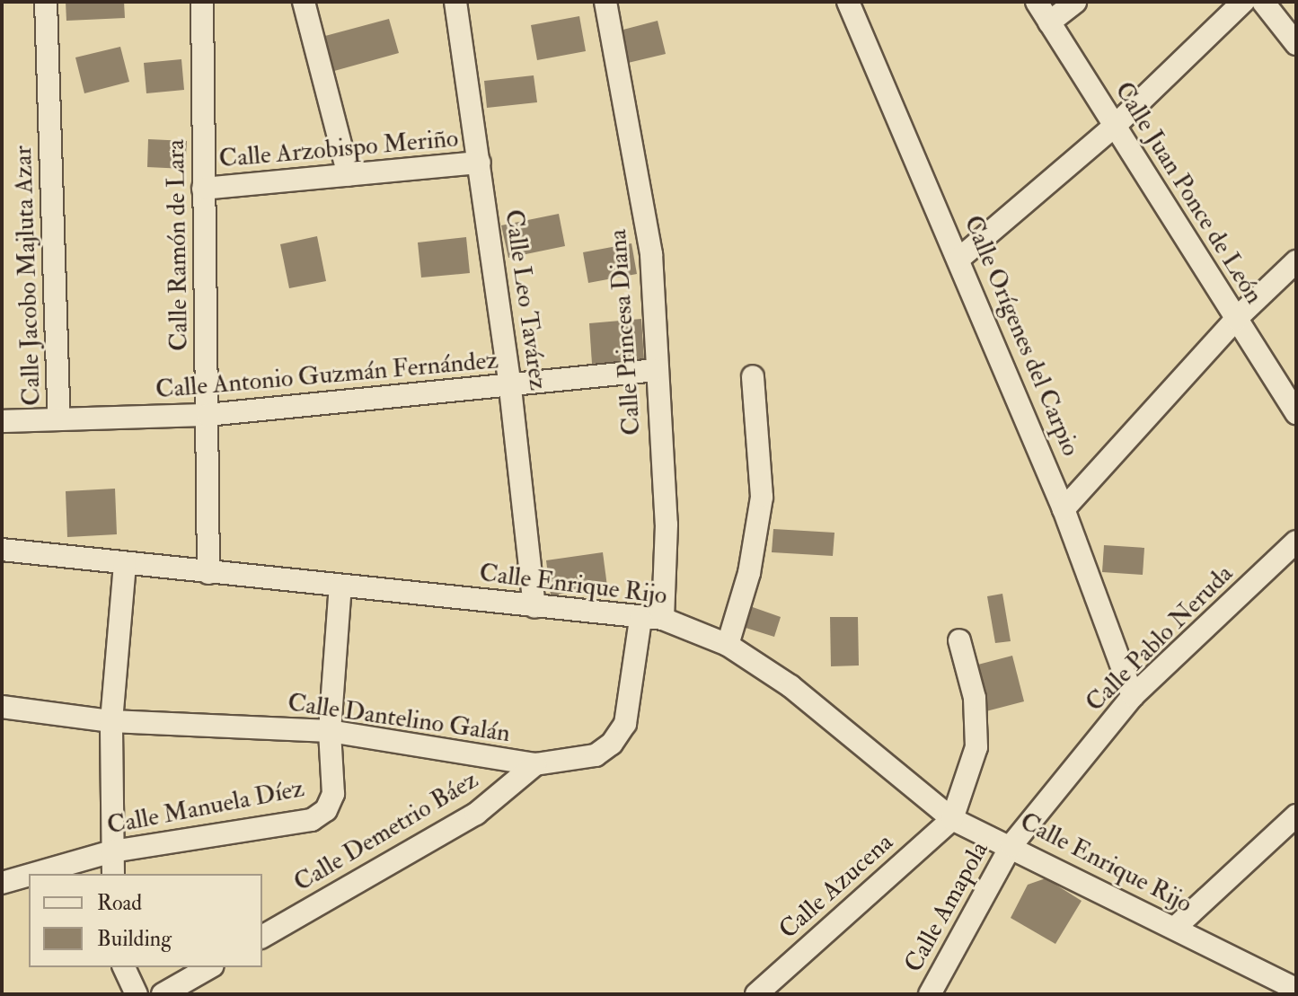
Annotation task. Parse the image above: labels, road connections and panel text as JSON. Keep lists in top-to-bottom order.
{
  "streets": {
    "street": [
      "Calle Arzobispo Meriño",
      "Calle Juan Ponce de León",
      "Calle Ramón de Lara",
      "Calle Jacobo Majluta Azar",
      "Calle Leo Tavárez",
      "Calle Princesa Diana",
      "Calle Orígenes del Carpio",
      "Calle Antonio Guzmán Fernández",
      "Calle Enrique Rijo",
      "Calle Pablo Neruda",
      "Calle Dantelino Galán",
      "Calle Manuela Díez",
      "Calle Demetrio Báez",
      "Calle Azucena",
      "Calle Amapola"
    ]
  },
  "crossings": [
    ["Calle Arzobispo Meriño", "Calle Ramón de Lara"],
    ["Calle Arzobispo Meriño", "Calle Leo Tavárez"],
    ["Calle Ramón de Lara", "Calle Antonio Guzmán Fernández"],
    ["Calle Ramón de Lara", "Calle Enrique Rijo"],
    ["Calle Jacobo Majluta Azar", "Calle Antonio Guzmán Fernández"],
    ["Calle Leo Tavárez", "Calle Antonio Guzmán Fernández"],
    ["Calle Leo Tavárez", "Calle Enrique Rijo"],
    ["Calle Princesa Diana", "Calle Antonio Guzmán Fernández"],
    ["Calle Princesa Diana", "Calle Enrique Rijo"],
    ["Calle Orígenes del Carpio", "Calle Pablo Neruda"],
    ["Calle Enrique Rijo", "Calle Pablo Neruda"],
    ["Calle Enrique Rijo", "Calle Dantelino Galán"],
    ["Calle Enrique Rijo", "Calle Manuela Díez"],
    ["Calle Enrique Rijo", "Calle Azucena"],
    ["Calle Enrique Rijo", "Calle Amapola"],
    ["Calle Pablo Neruda", "Calle Amapola"],
    ["Calle Dantelino Galán", "Calle Manuela Díez"],
    ["Calle Dantelino Galán", "Calle Demetrio Báez"]
  ],
  "legend": ["Road", "Building"]
}
